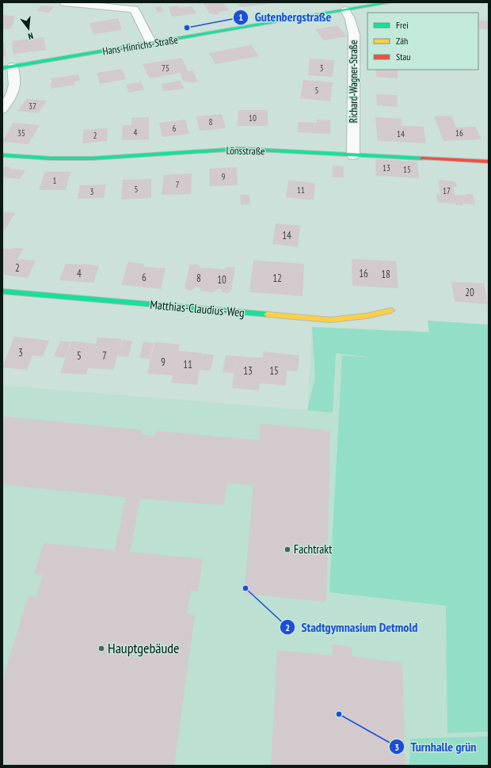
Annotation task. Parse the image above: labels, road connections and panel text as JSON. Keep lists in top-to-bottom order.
{
  "streets": {
    "street": [
      "Hans-Hinrichs-Straße",
      "Richard-Wagner-Straße",
      "Lönsstraße",
      "Matthias-Claudius-Weg"
    ]
  },
  "crossings": [
    ["Hans-Hinrichs-Straße", "Richard-Wagner-Straße"],
    ["Richard-Wagner-Straße", "Lönsstraße"]
  ],
  "places": [
    "Gutenbergstraße",
    "Fachtrakt",
    "Stadtgymnasium Detmold",
    "Hauptgebäude",
    "Turnhalle grün"
  ],
  "house_numbers": [
    "75",
    "3",
    "5",
    "37",
    "10",
    "8",
    "6",
    "4",
    "35",
    "16",
    "14",
    "2",
    "13",
    "15",
    "9",
    "1",
    "7",
    "5",
    "11",
    "17",
    "3",
    "14",
    "2",
    "4",
    "16",
    "18",
    "6",
    "8",
    "12",
    "10",
    "20",
    "3",
    "5",
    "7",
    "9",
    "11",
    "13",
    "15"
  ],
  "legend": ["Frei", "Zäh", "Stau"],
  "north": "bottom"
}
